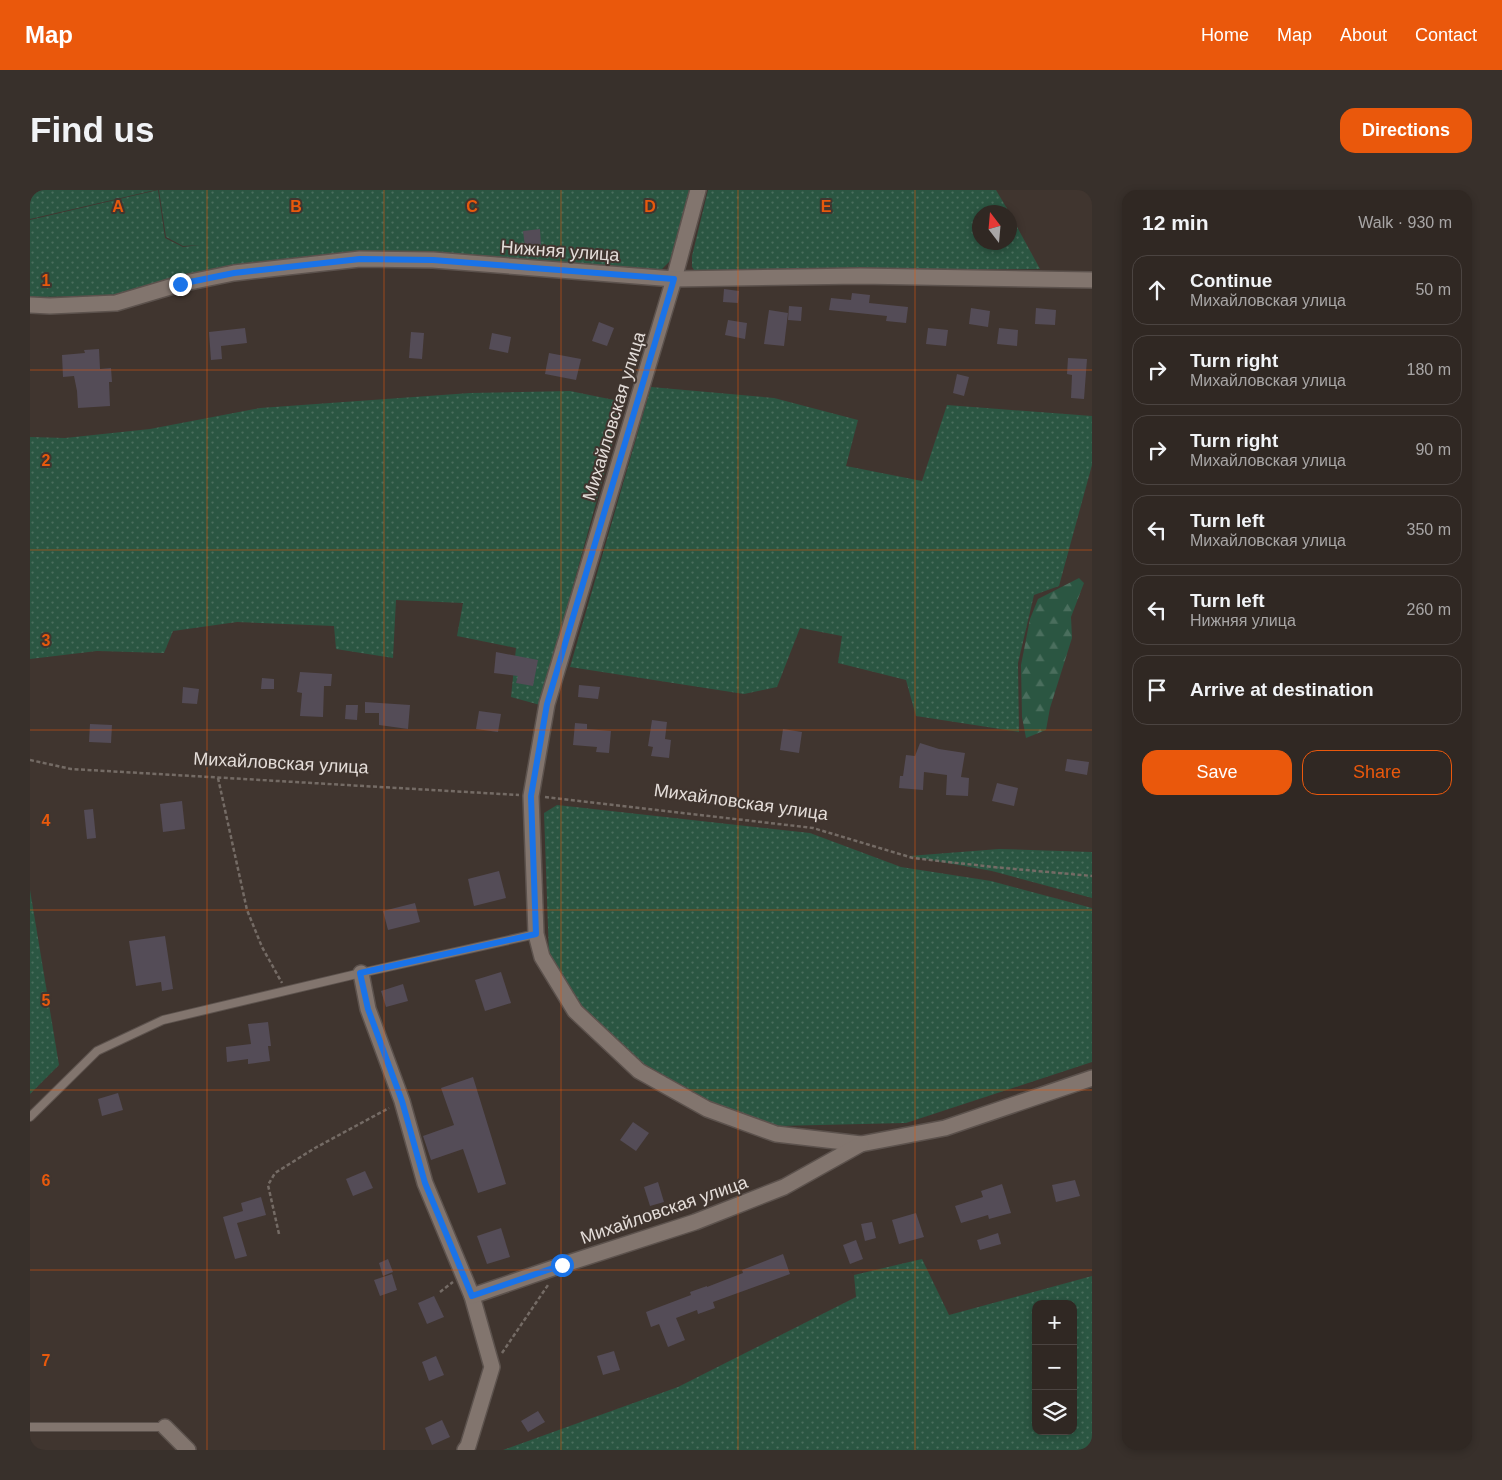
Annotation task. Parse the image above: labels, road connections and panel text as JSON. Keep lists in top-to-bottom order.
{
  "streets": {
    "street": ["Нижняя улица", "Михайловская улица"]
  },
  "crossings": [
    ["Нижняя улица", "Михайловская улица"]
  ],
  "north": "top",
  "page": {
    "header": "Map",
    "nav": [
      "Home",
      "Map",
      "About",
      "Contact"
    ],
    "buttons": [
      "Directions",
      ["Save", "Share"]
    ],
    "title": "Find us",
    "heading": ["12 min", "Walk · 930 m"],
    "list": [
      ["Continue", "Михайловская улица", "50 m"],
      ["Turn right", "Михайловская улица", "180 m"],
      ["Turn right", "Михайловская улица", "90 m"],
      ["Turn left", "Михайловская улица", "350 m"],
      ["Turn left", "Нижняя улица", "260 m"],
      "Arrive at destination"
    ],
    "map_buttons": ["+", "−"]
  },
  "grid": {
    "columns": [
      "A",
      "B",
      "C",
      "D",
      "E"
    ],
    "rows": [
      "1",
      "2",
      "3",
      "4",
      "5",
      "6",
      "7"
    ]
  }
}
